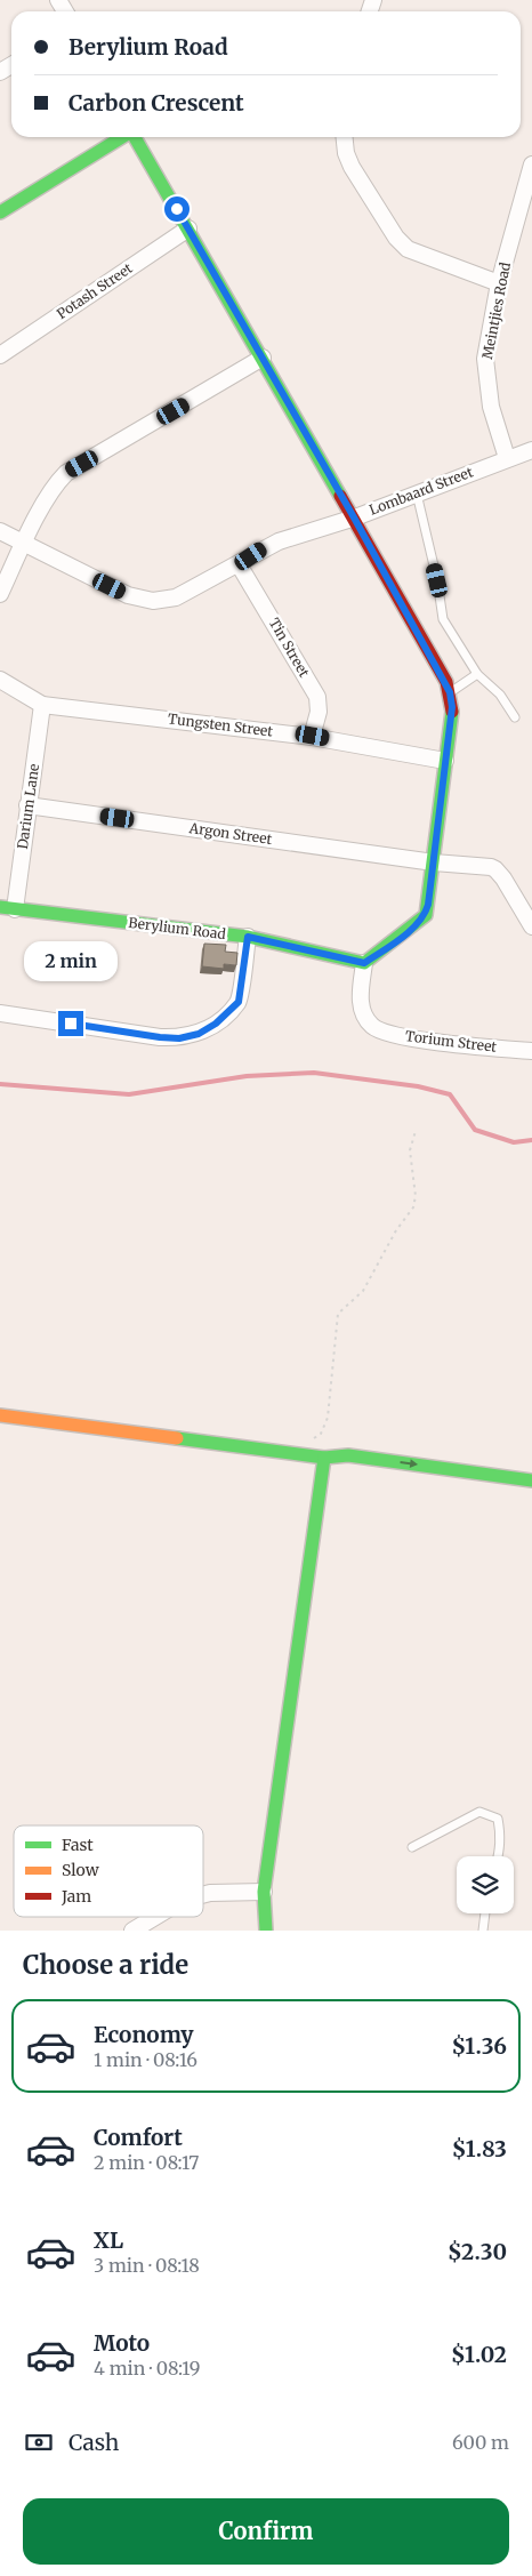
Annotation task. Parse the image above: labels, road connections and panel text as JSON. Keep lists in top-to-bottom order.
{
  "streets": {
    "street": [
      "Potash Street",
      "Meintjies Road",
      "Lombaard Street",
      "Tin Street",
      "Tungsten Street",
      "Darium Lane",
      "Argon Street",
      "Berylium Road",
      "Torium Street"
    ]
  },
  "crossings": [
    ["Meintjies Road", "Lombaard Street"],
    ["Lombaard Street", "Tin Street"],
    ["Tin Street", "Tungsten Street"],
    ["Tungsten Street", "Darium Lane"],
    ["Darium Lane", "Argon Street"],
    ["Darium Lane", "Berylium Road"],
    ["Berylium Road", "Torium Street"]
  ],
  "legend": ["Fast", "Slow", "Jam"],
  "page": {
    "banner": ["Berylium Road", "Carbon Crescent"],
    "bubble": "2 min",
    "heading": "Choose a ride",
    "list": [
      {
        "name": "Economy",
        "note": "1 min · 08:16",
        "value": "$1.36"
      },
      {
        "name": "Comfort",
        "note": "2 min · 08:17",
        "value": "$1.83"
      },
      {
        "name": "XL",
        "note": "3 min · 08:18",
        "value": "$2.30"
      },
      {
        "name": "Moto",
        "note": "4 min · 08:19",
        "value": "$1.02"
      }
    ],
    "pay": ["Cash", "600 m"],
    "buttons": "Confirm"
  }
}
